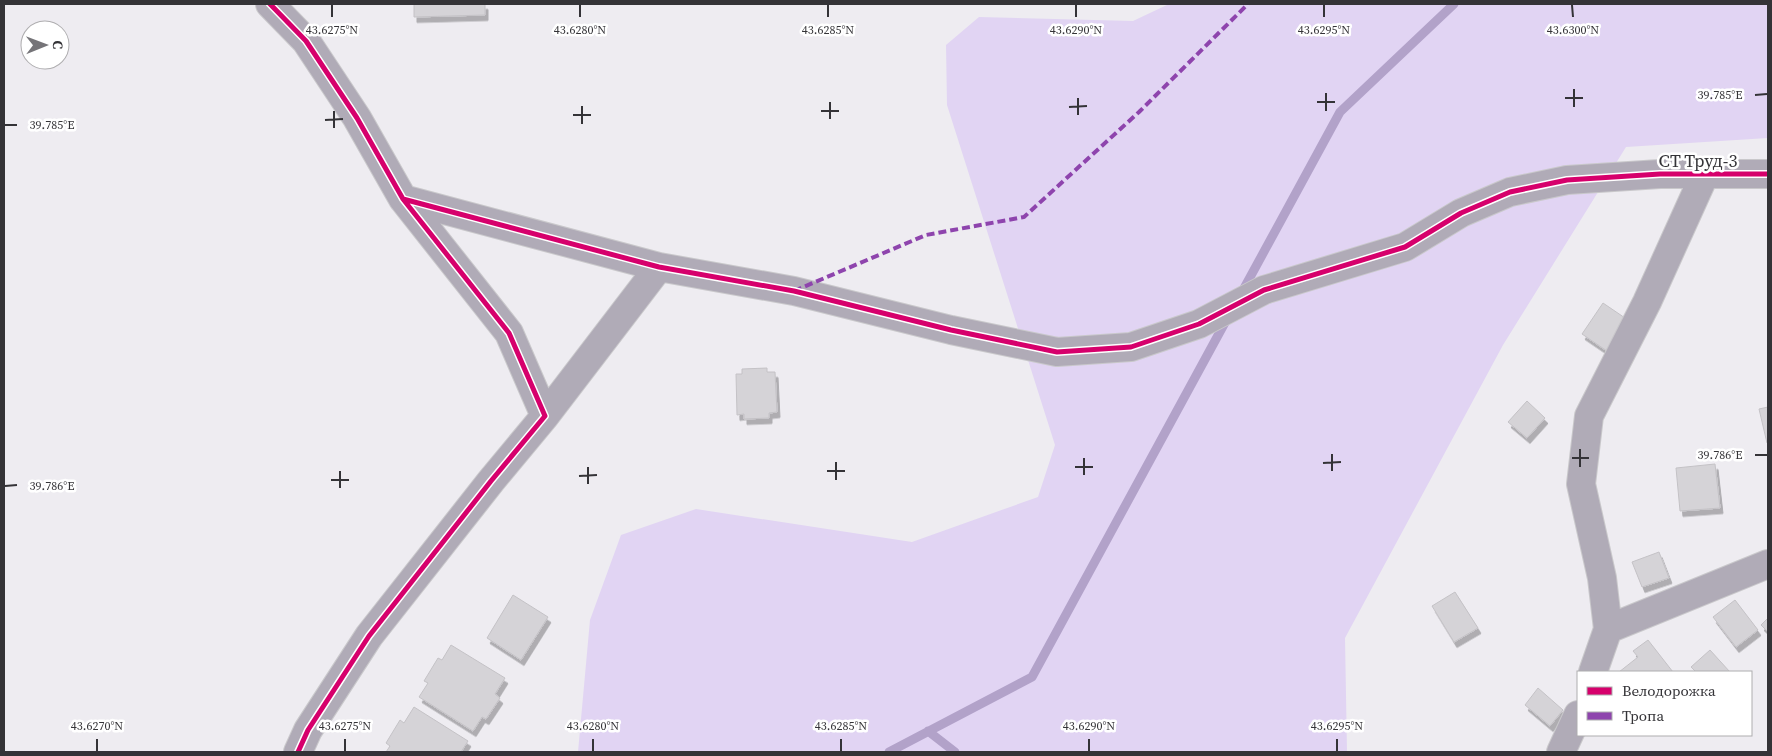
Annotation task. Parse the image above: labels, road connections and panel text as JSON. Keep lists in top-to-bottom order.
{
  "streets": {
    "street": ["СТ Труд-3"]
  },
  "legend": ["Велодорожка", "Тропа"],
  "north": "right",
  "coordinates": [
    "43.6275°N",
    "43.6280°N",
    "43.6285°N",
    "43.6290°N",
    "43.6295°N",
    "43.6300°N",
    "39.785°E",
    "39.786°E",
    "43.6270°N"
  ]
}
